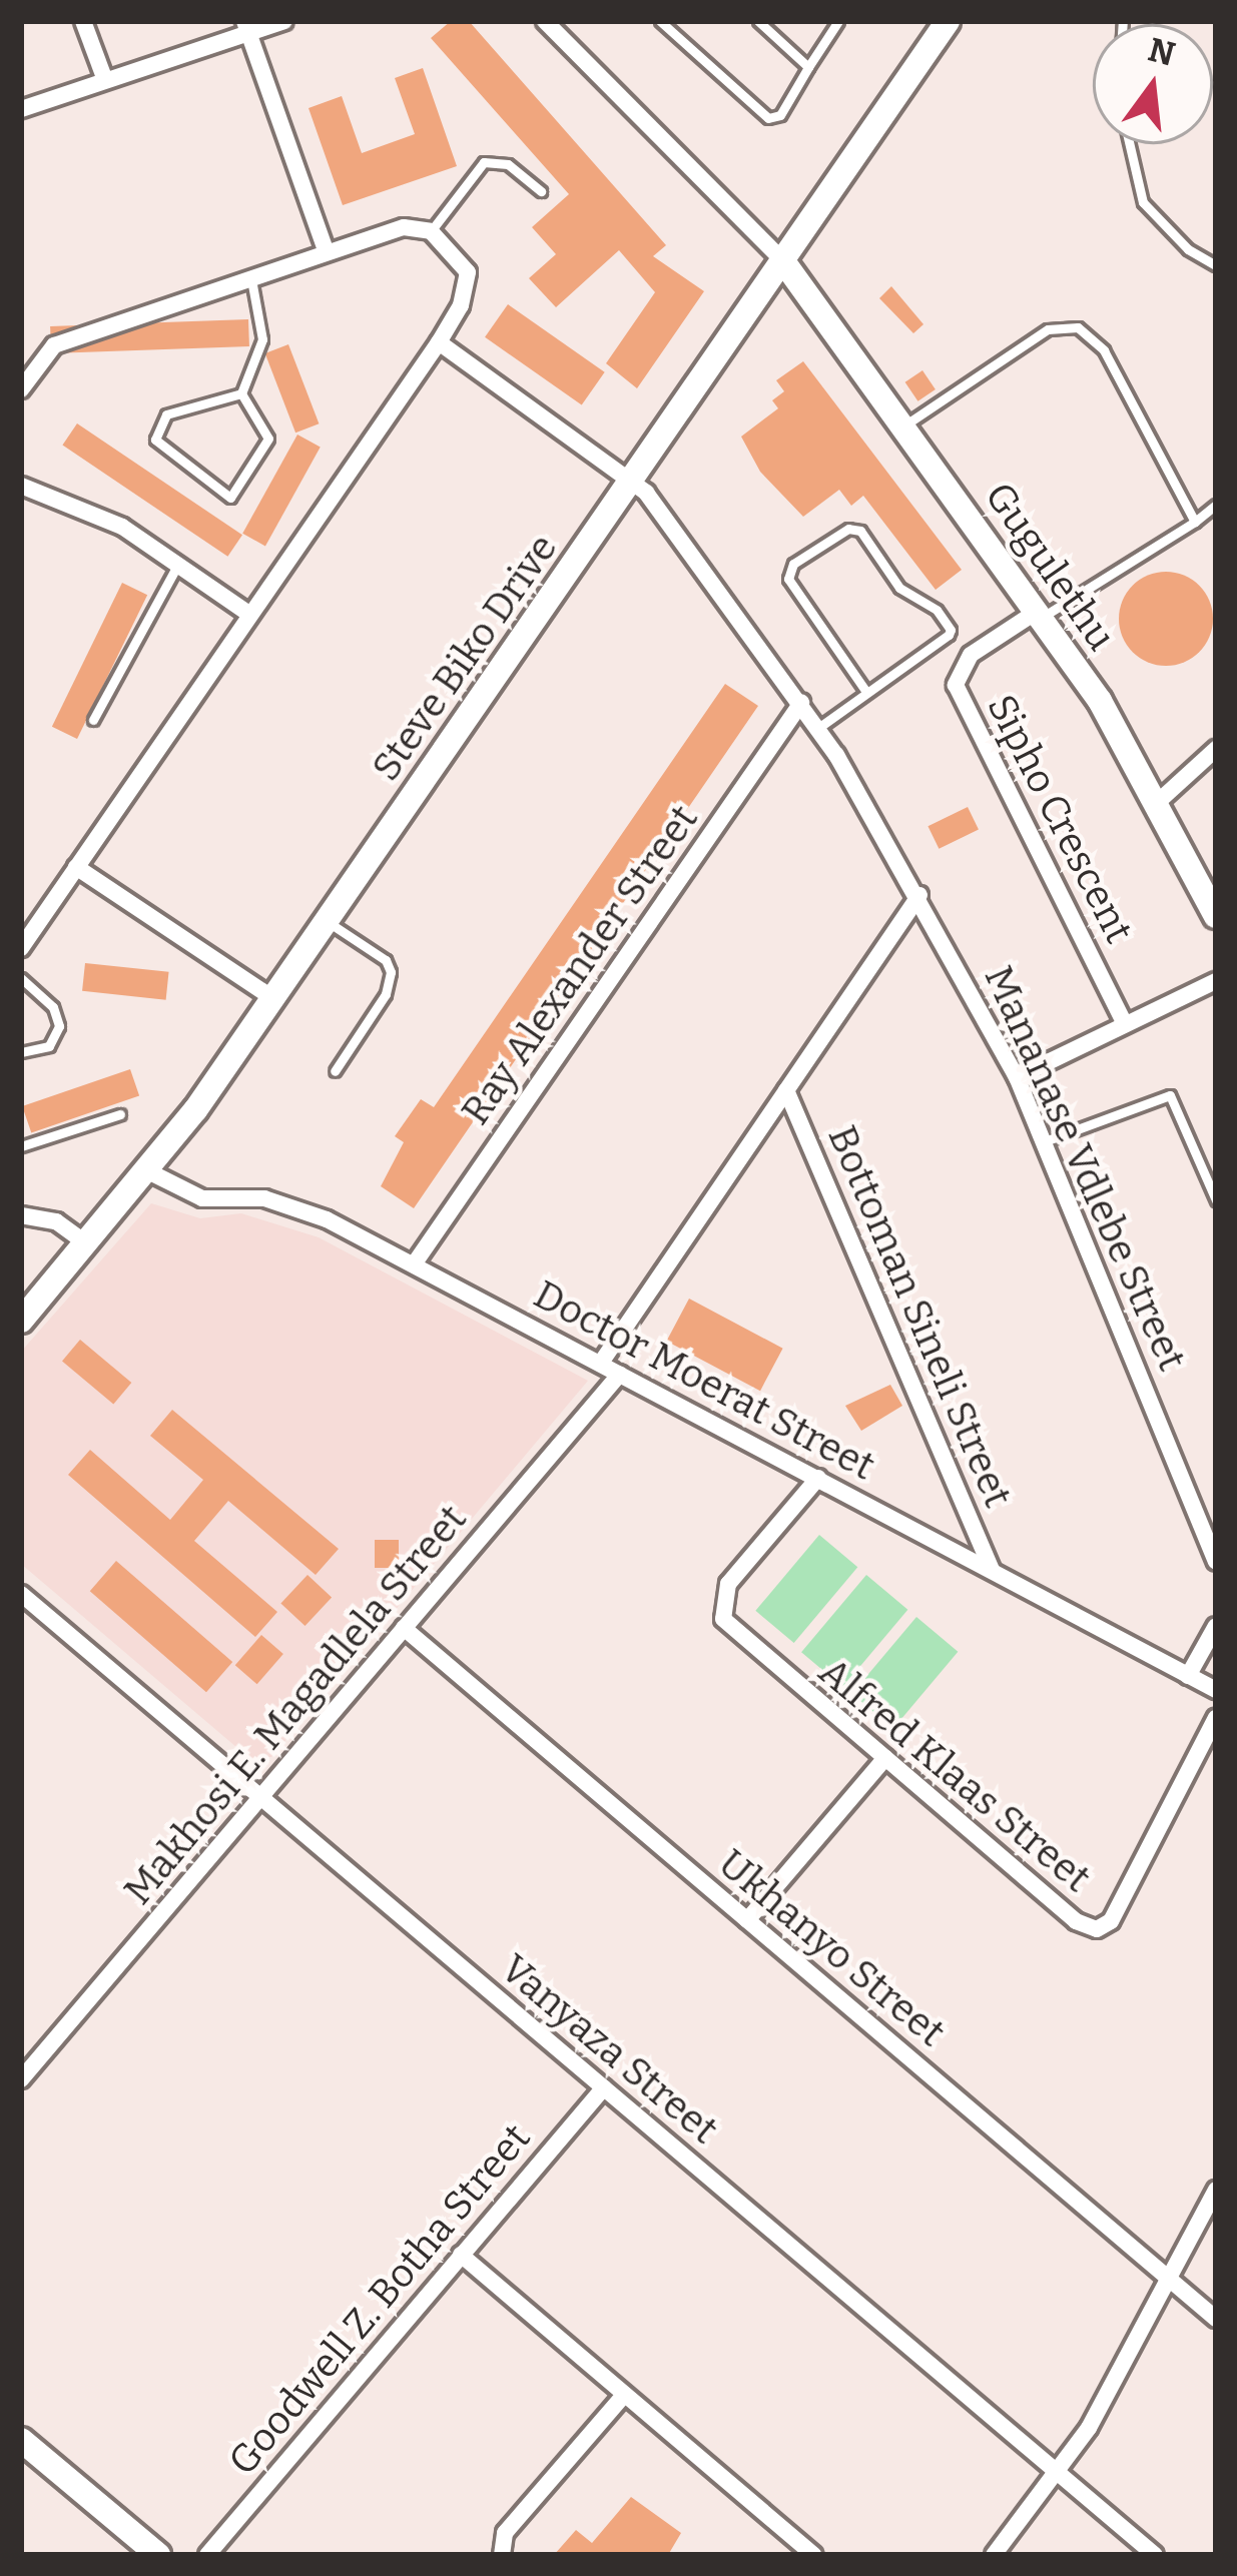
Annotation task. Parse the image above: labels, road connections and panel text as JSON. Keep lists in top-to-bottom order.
{
  "streets": {
    "main road": ["Gugulethu", "Steve Biko Drive"],
    "street": [
      "Sipho Crescent",
      "Ray Alexander Street",
      "Mananase Vdlebe Street",
      "Bottoman Sineli Street",
      "Doctor Moerat Street",
      "Makhosi E. Magadlela Street",
      "Alfred Klaas Street",
      "Ukhanyo Street",
      "Vanyaza Street",
      "Goodwell Z. Botha Street"
    ]
  },
  "crossings": [
    ["Gugulethu", "Steve Biko Drive"],
    ["Gugulethu", "Sipho Crescent"],
    ["Steve Biko Drive", "Mananase Vdlebe Street"],
    ["Steve Biko Drive", "Doctor Moerat Street"],
    ["Ray Alexander Street", "Mananase Vdlebe Street"],
    ["Ray Alexander Street", "Doctor Moerat Street"],
    ["Bottoman Sineli Street", "Doctor Moerat Street"],
    ["Doctor Moerat Street", "Makhosi E. Magadlela Street"],
    ["Doctor Moerat Street", "Alfred Klaas Street"],
    ["Makhosi E. Magadlela Street", "Ukhanyo Street"],
    ["Makhosi E. Magadlela Street", "Vanyaza Street"],
    ["Vanyaza Street", "Goodwell Z. Botha Street"]
  ],
  "north": "top"
}
